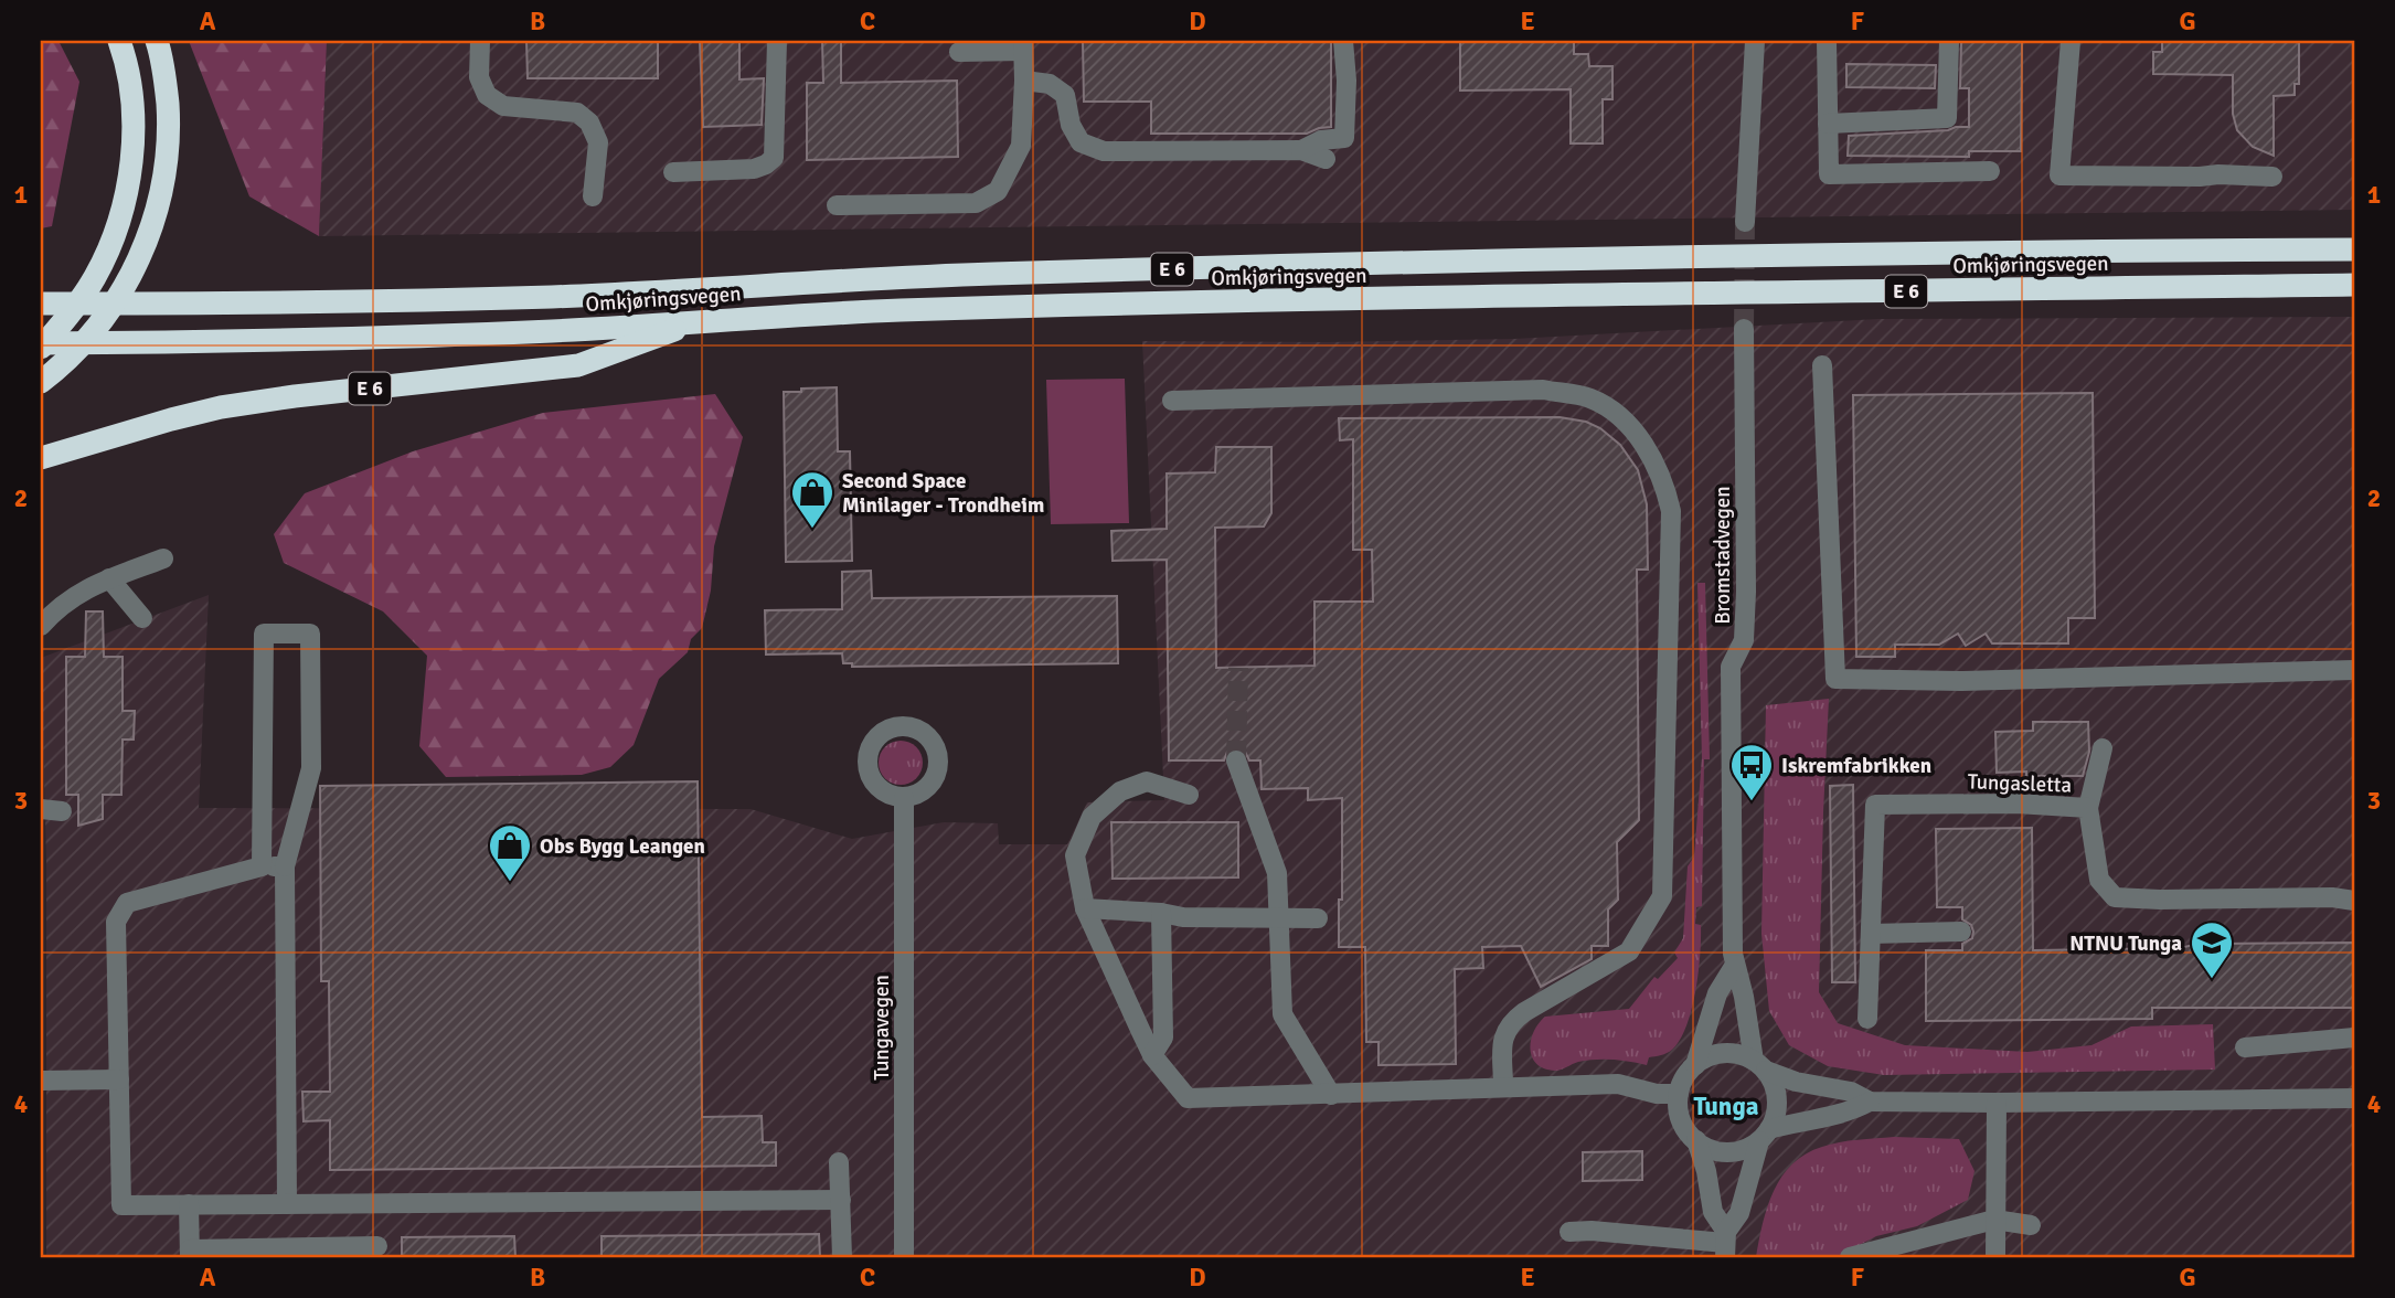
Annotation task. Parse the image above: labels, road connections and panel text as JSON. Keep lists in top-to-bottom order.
{
  "streets": {
    "highway": ["Omkjøringsvegen", "E 6"],
    "street": ["Bromstadvegen", "Tungasletta", "Tungavegen"]
  },
  "crossings": [
    ["Omkjøringsvegen", "E 6"]
  ],
  "districts": ["Tunga"],
  "places": {
    "shop": ["Second Space Minilager - Trondheim", "Obs Bygg Leangen"],
    "bus stop": ["Iskremfabrikken"],
    "school or university": ["NTNU Tunga"]
  },
  "grid": {
    "columns": [
      "A",
      "B",
      "C",
      "D",
      "E",
      "F",
      "G"
    ],
    "rows": [
      "1",
      "2",
      "3",
      "4"
    ]
  }
}
